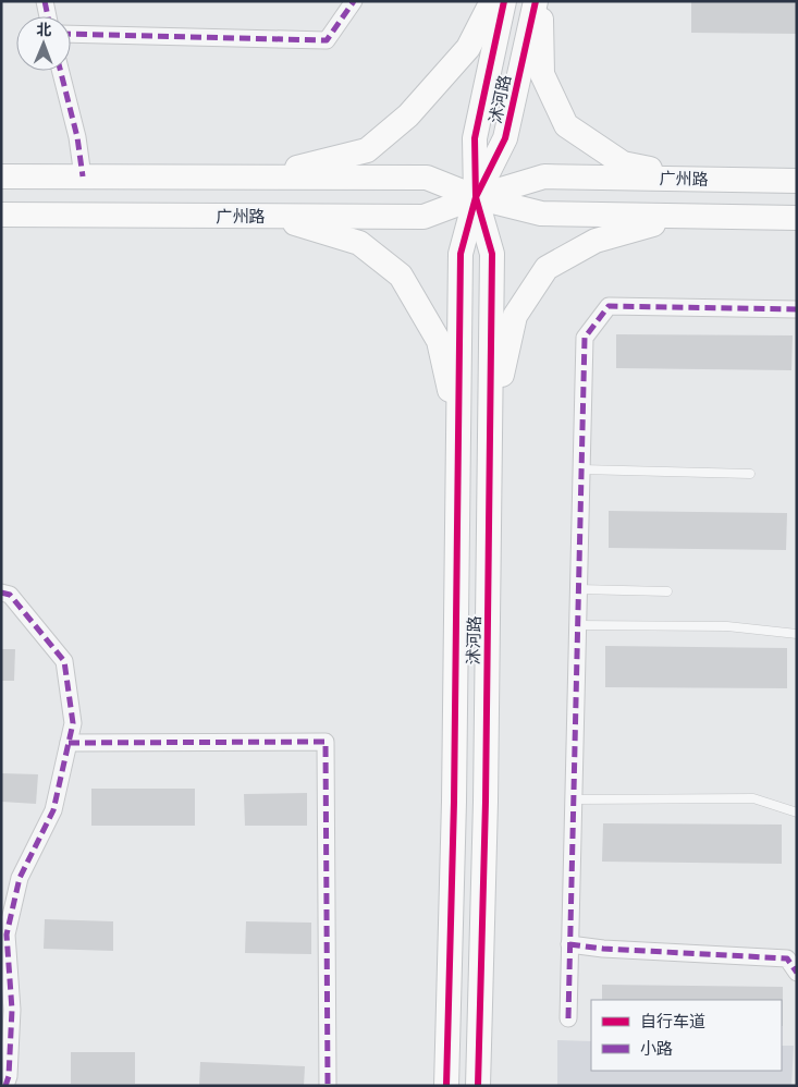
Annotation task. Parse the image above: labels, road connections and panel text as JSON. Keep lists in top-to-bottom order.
{
  "streets": {
    "main road": ["沭河路", "广州路"]
  },
  "crossings": [
    ["沭河路", "广州路"]
  ],
  "legend": ["自行车道", "小路"],
  "north": "top"
}
